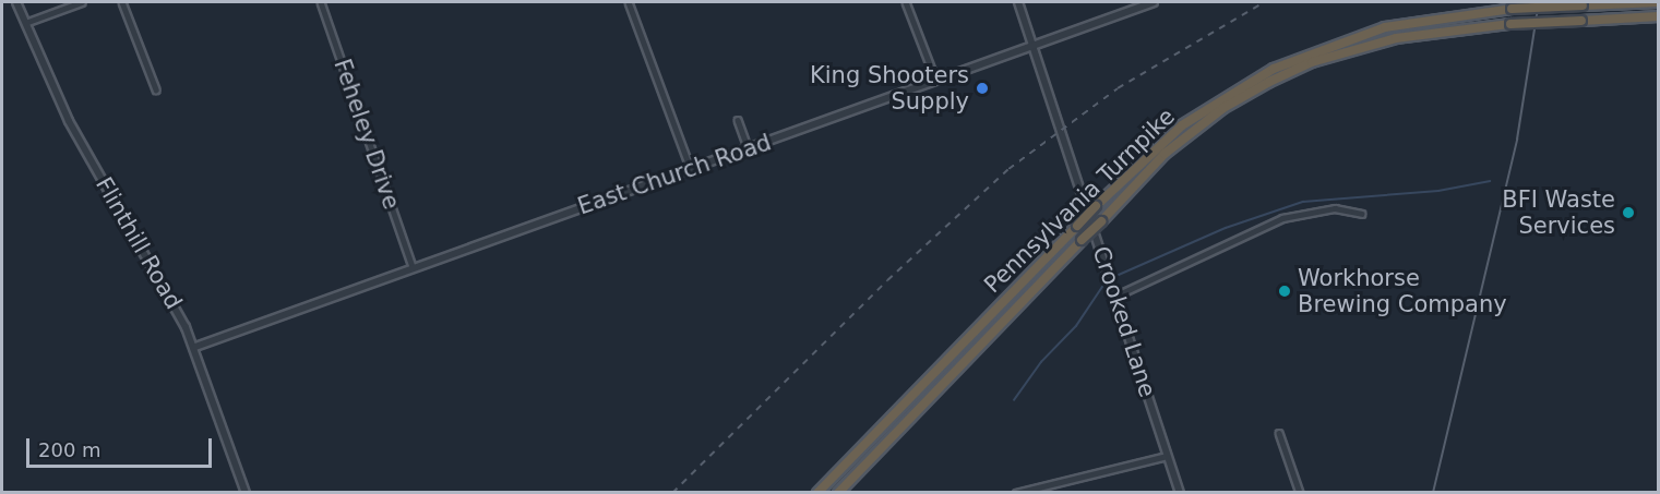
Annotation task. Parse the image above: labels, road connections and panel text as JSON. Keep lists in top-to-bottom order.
{
  "streets": {
    "highway": ["Pennsylvania Turnpike"],
    "street": [
      "Feheley Drive",
      "East Church Road",
      "Flinthill Road",
      "Crooked Lane"
    ]
  },
  "crossings": [
    ["Feheley Drive", "East Church Road"],
    ["East Church Road", "Flinthill Road"],
    ["East Church Road", "Crooked Lane"]
  ],
  "places": ["King Shooters Supply", "BFI Waste Services", "Workhorse Brewing Company"],
  "scale_bar": "200 m"
}
